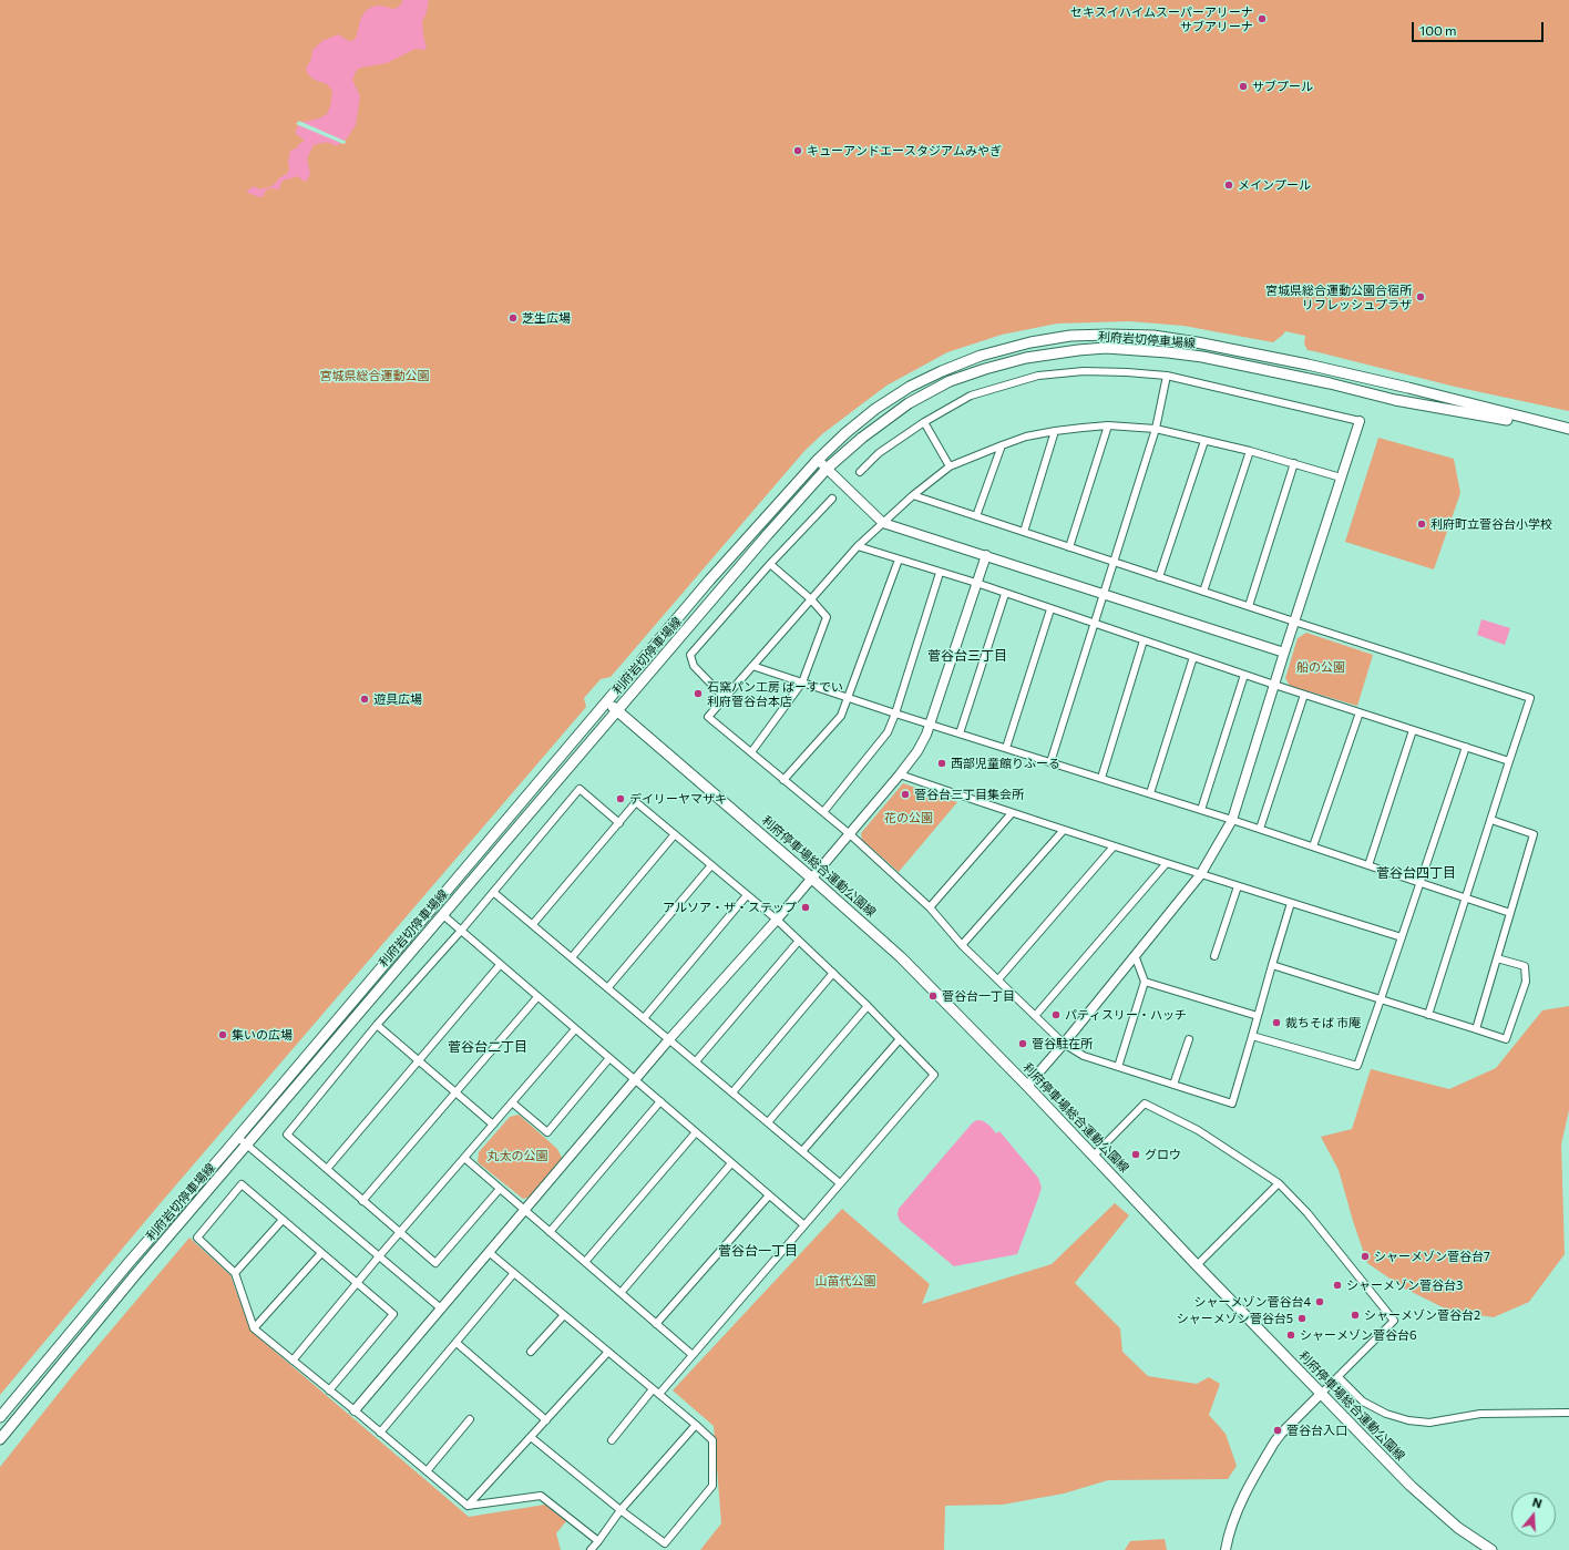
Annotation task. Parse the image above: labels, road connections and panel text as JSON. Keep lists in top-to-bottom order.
{
  "streets": {
    "main road": ["利府岩切停車場線", "利府停車場総合運動公園線"]
  },
  "crossings": [
    ["利府岩切停車場線", "利府停車場総合運動公園線"]
  ],
  "districts": [
    "菅谷台三丁目",
    "菅谷台四丁目",
    "菅谷台二丁目",
    "菅谷台一丁目"
  ],
  "parks": [
    "宮城県総合運動公園",
    "船の公園",
    "花の公園",
    "丸太の公園",
    "山苗代公園"
  ],
  "places": [
    "セキスイハイムスーパーアリーナ サブアリーナ",
    "サブプール",
    "キューアンドエースタジアムみやぎ",
    "メインプール",
    "宮城県総合運動公園合宿所 リフレッシュプラザ",
    "芝生広場",
    "利府町立菅谷台小学校",
    "石窯パン工房 ばーすでい 利府菅谷台本店",
    "遊具広場",
    "西部児童館りふーる",
    "菅谷台三丁目集会所",
    "デイリーヤマザキ",
    "アルソア・ザ・ステップ",
    "菅谷台一丁目",
    "パティスリー・ハッチ",
    "裁ちそば 市庵",
    "集いの広場",
    "菅谷駐在所",
    "グロウ",
    "シャーメゾン菅谷台7",
    "シャーメゾン菅谷台3",
    "シャーメゾン菅谷台4",
    "シャーメゾン菅谷台2",
    "シャーメゾン菅谷台5",
    "シャーメゾン菅谷台6",
    "菅谷台入口"
  ],
  "scale_bar": "100 m",
  "north": "top"
}
